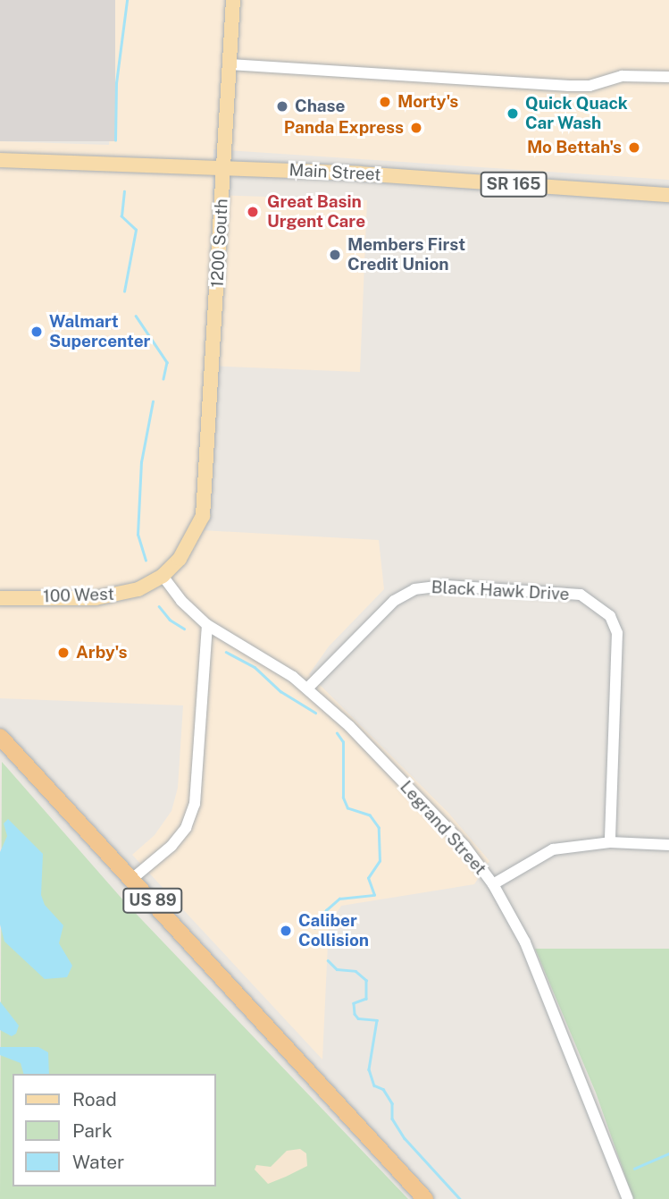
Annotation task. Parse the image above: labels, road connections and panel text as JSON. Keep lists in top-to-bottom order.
{
  "streets": {
    "highway": ["US 89"],
    "main road": [
      "Main Street",
      "SR 165",
      "1200 South",
      "100 West"
    ],
    "street": ["Black Hawk Drive", "Legrand Street"]
  },
  "crossings": [
    ["Main Street", "1200 South"],
    ["1200 South", "100 West"],
    ["Black Hawk Drive", "Legrand Street"],
    ["100 West", "Legrand Street"]
  ],
  "places": [
    "Morty's",
    "Chase",
    "Quick Quack Car Wash",
    "Panda Express",
    "Mo Bettah's",
    "Great Basin Urgent Care",
    "Members First Credit Union",
    "Walmart Supercenter",
    "Arby's",
    "Caliber Collision"
  ],
  "legend": ["Road", "Park", "Water"]
}
